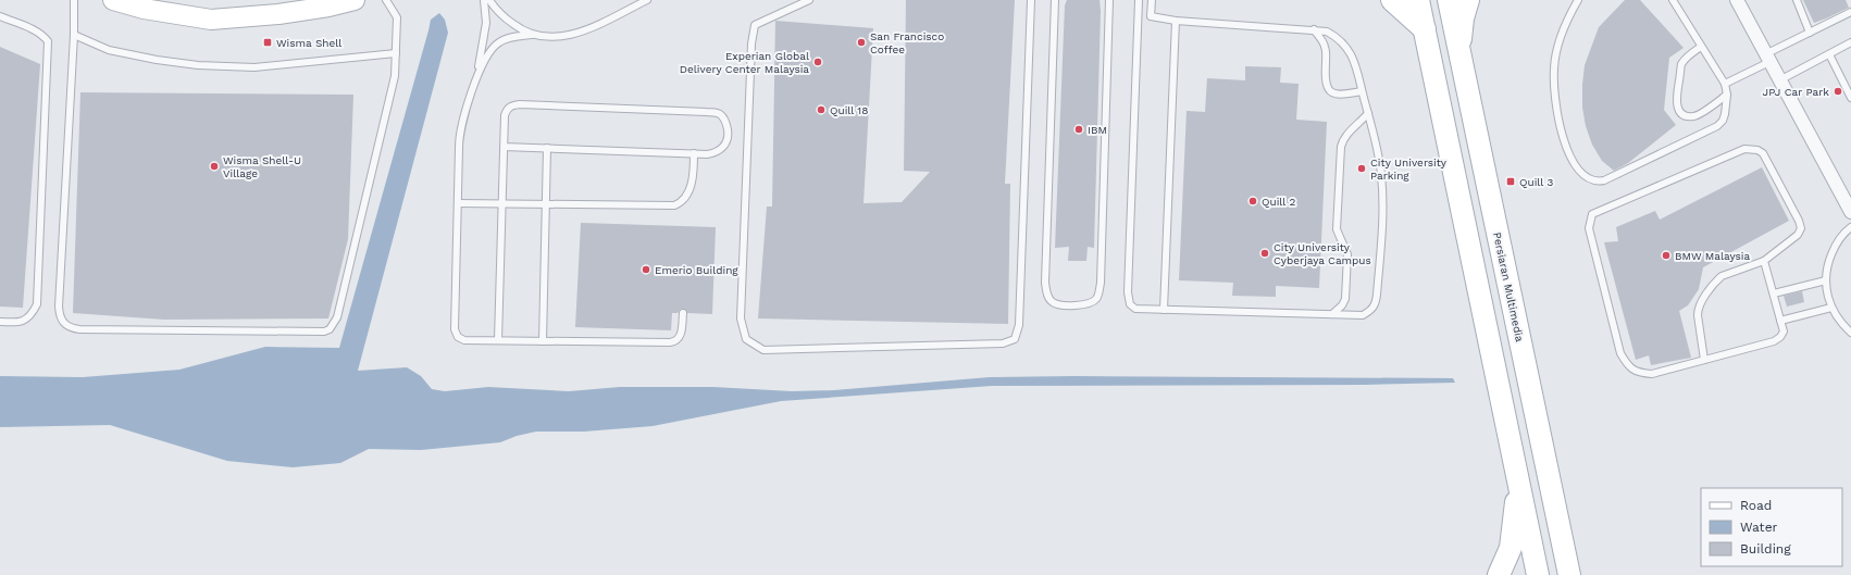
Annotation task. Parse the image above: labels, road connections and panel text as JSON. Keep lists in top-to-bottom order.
{
  "streets": {
    "main road": ["Persiaran Multimedia"]
  },
  "places": {
    "transit": ["Wisma Shell", "Quill 3"],
    "other": [
      "San Francisco Coffee",
      "Experian Global Delivery Center Malaysia",
      "JPJ Car Park",
      "Quill 18",
      "IBM",
      "Wisma Shell-U Village",
      "City University Parking",
      "Quill 2",
      "City University Cyberjaya Campus",
      "BMW Malaysia",
      "Emerio Building"
    ]
  },
  "legend": ["Road", "Water", "Building"]
}
